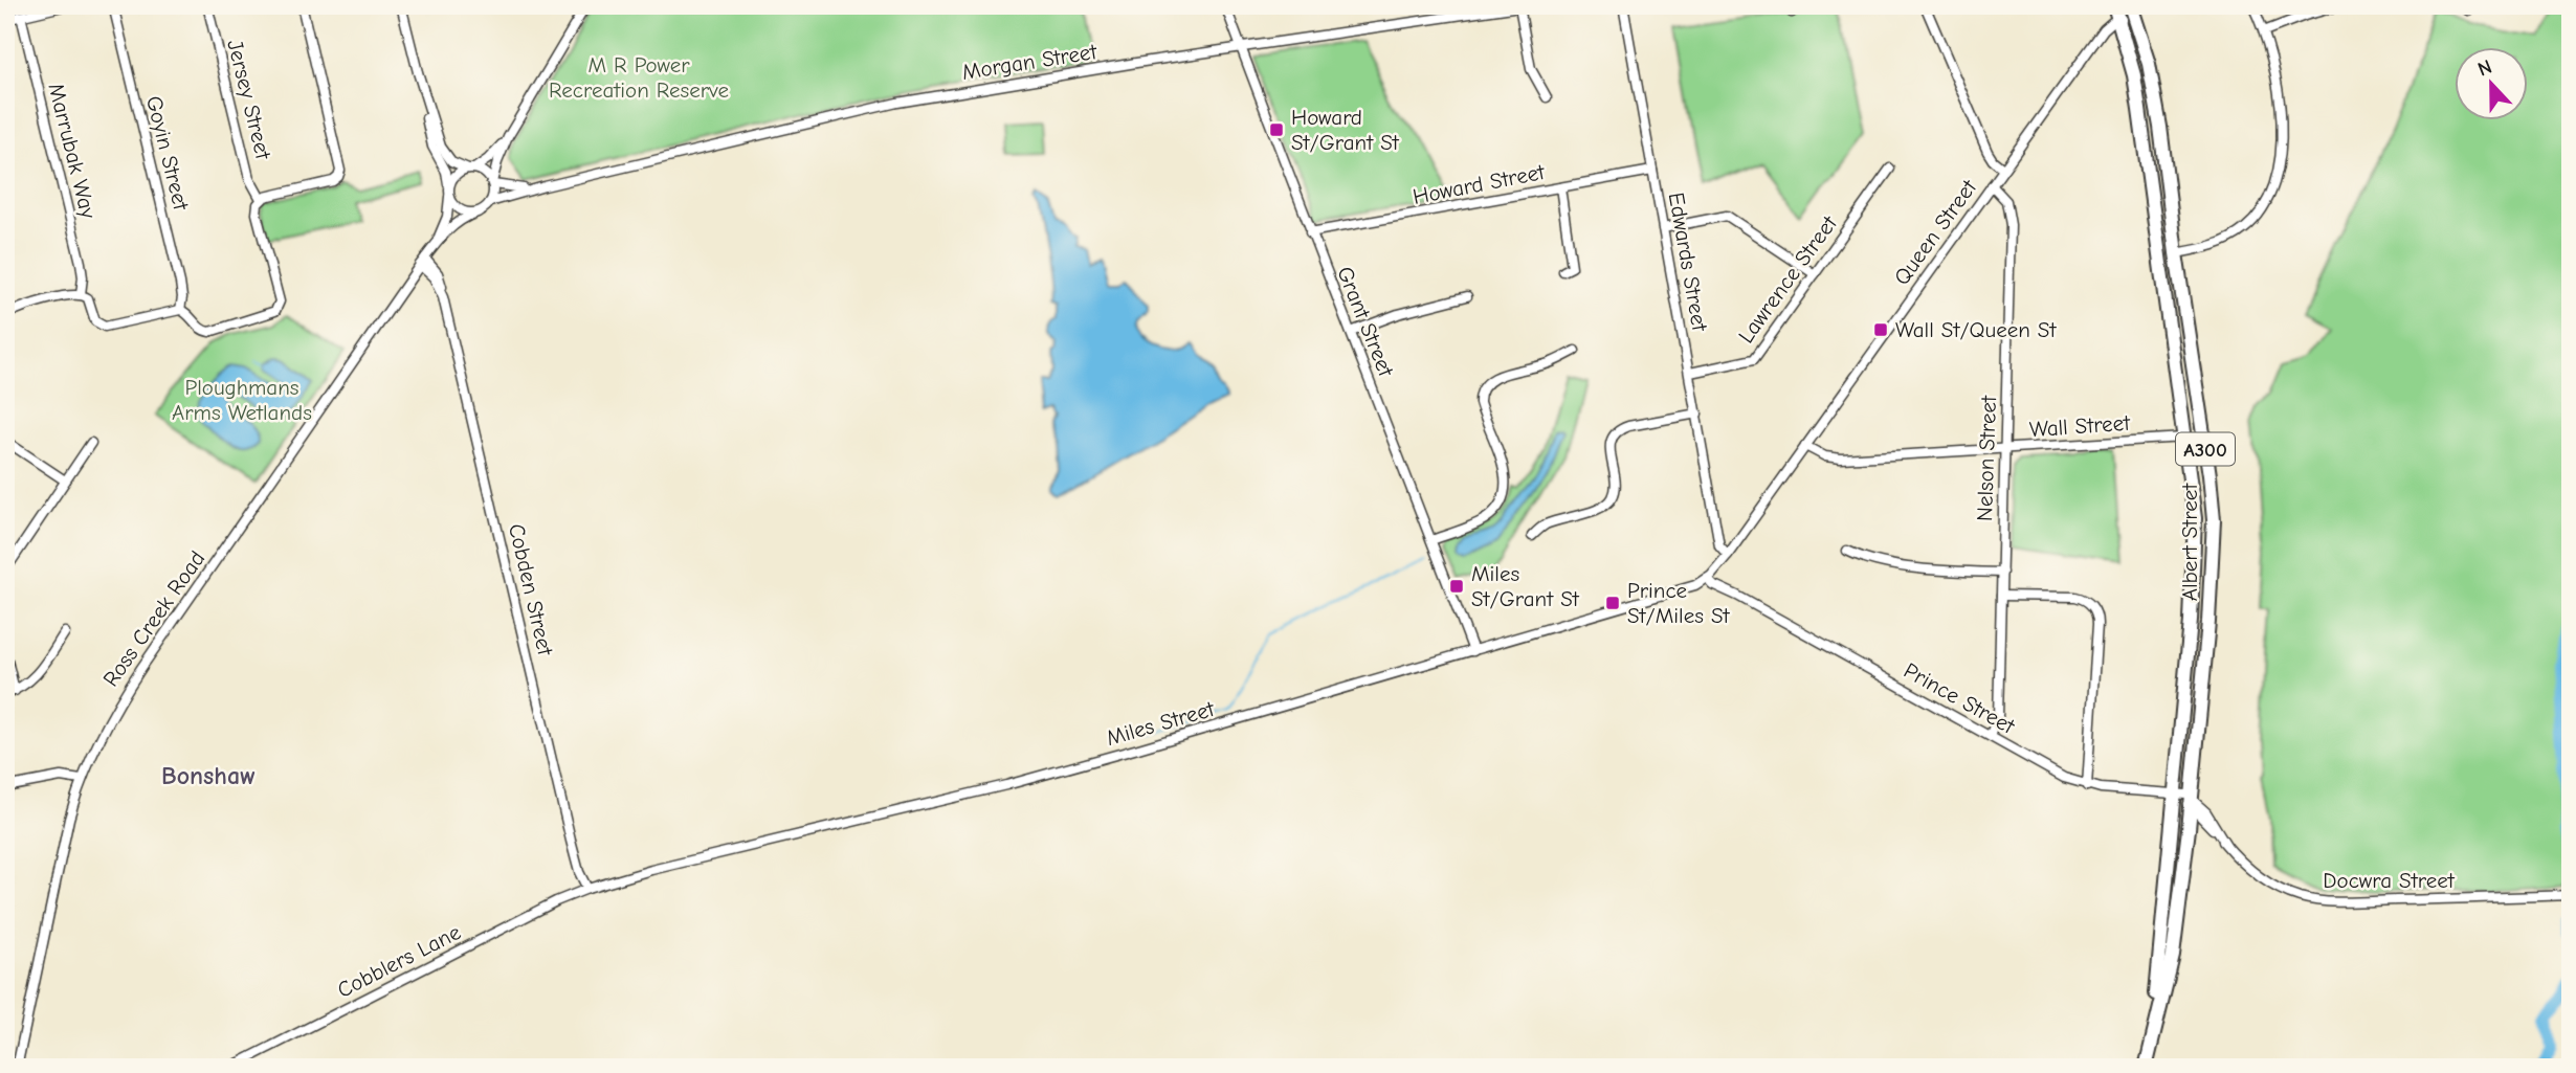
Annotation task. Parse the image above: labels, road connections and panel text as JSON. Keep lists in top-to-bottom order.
{
  "streets": {
    "highway": ["A300", "Albert Street"],
    "street": [
      "Morgan Street",
      "Jersey Street",
      "Marrubak Way",
      "Goyin Street",
      "Howard Street",
      "Queen Street",
      "Edwards Street",
      "Lawrence Street",
      "Grant Street",
      "Wall Street",
      "Nelson Street",
      "Cobden Street",
      "Ross Creek Road",
      "Prince Street",
      "Miles Street",
      "Docwra Street",
      "Cobblers Lane"
    ]
  },
  "crossings": [
    ["Morgan Street", "Grant Street"],
    ["Howard Street", "Edwards Street"],
    ["Howard Street", "Grant Street"],
    ["Queen Street", "Edwards Street"],
    ["Queen Street", "Wall Street"],
    ["Queen Street", "Nelson Street"],
    ["Queen Street", "Albert Street"],
    ["Queen Street", "Miles Street"],
    ["Edwards Street", "Lawrence Street"],
    ["Edwards Street", "Miles Street"],
    ["Grant Street", "Miles Street"],
    ["Wall Street", "Nelson Street"],
    ["Wall Street", "Albert Street"],
    ["Nelson Street", "Prince Street"],
    ["Albert Street", "Prince Street"],
    ["Albert Street", "Docwra Street"],
    ["Cobden Street", "Ross Creek Road"],
    ["Cobden Street", "Miles Street"],
    ["Cobden Street", "Cobblers Lane"],
    ["Prince Street", "Miles Street"],
    ["Prince Street", "Docwra Street"],
    ["Miles Street", "Cobblers Lane"]
  ],
  "districts": ["Bonshaw"],
  "parks": ["M R Power Recreation Reserve", "Ploughmans Arms Wetlands"],
  "places": {
    "transit": [
      "Howard St/Grant St",
      "Wall St/Queen St",
      "Miles St/Grant St",
      "Prince St/Miles St"
    ]
  },
  "north": "top"
}
